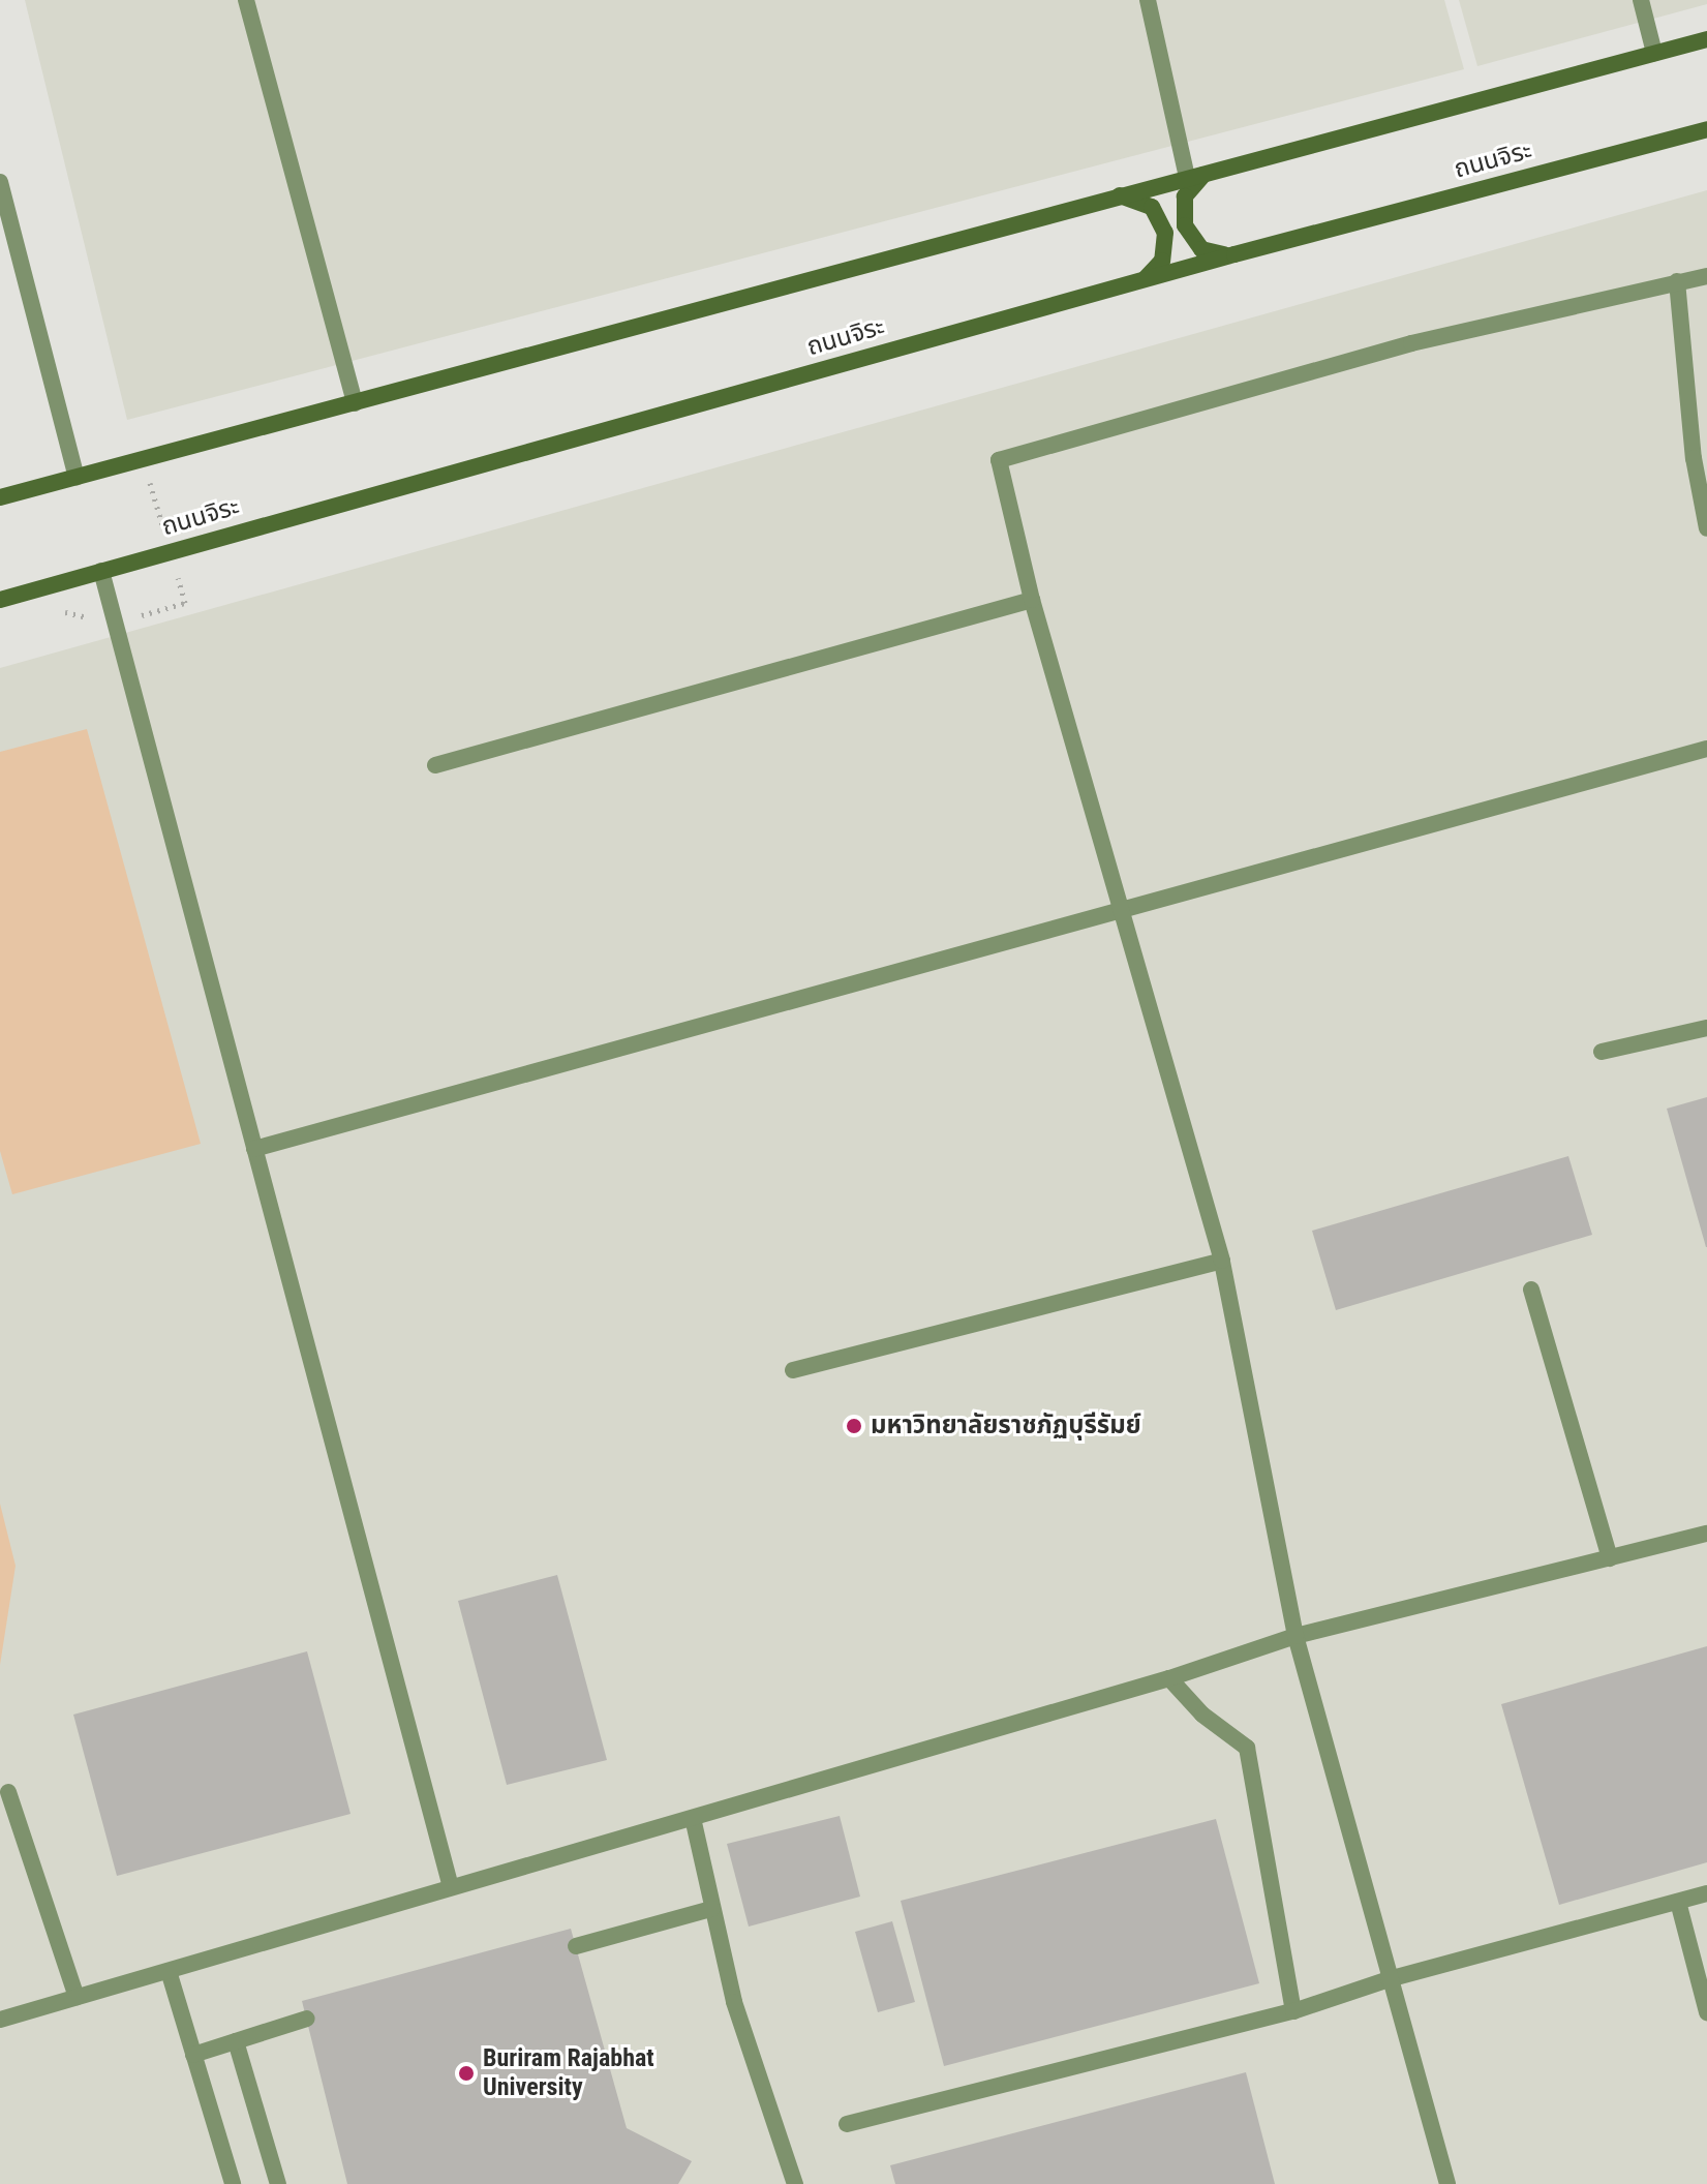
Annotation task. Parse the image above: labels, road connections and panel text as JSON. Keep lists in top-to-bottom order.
{
  "streets": {
    "main road": ["ถนนจิระ"]
  },
  "places": ["มหาวิทยาลัยราชภัฏบุรีรัมย์", "Buriram Rajabhat University"]
}
